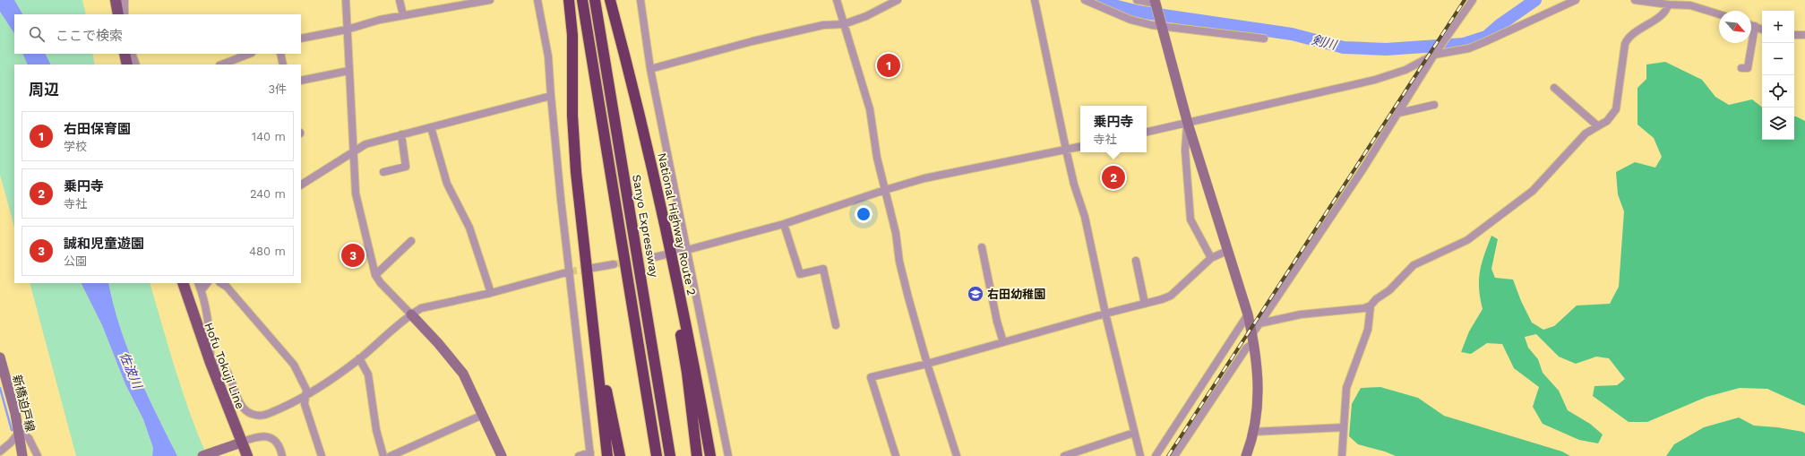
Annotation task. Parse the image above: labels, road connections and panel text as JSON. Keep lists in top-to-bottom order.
{
  "streets": {
    "highway": ["National Highway Route 2", "Sanyo Expressway"],
    "main road": ["Hofu Tokuji Line"],
    "street": ["新橋迫戸線"]
  },
  "water": ["剣川", "佐波川"],
  "places": {
    "school or university": ["右田幼稚園"]
  },
  "north": "bottom right",
  "page": {
    "map_buttons": ["+", "−"],
    "search": "ここで検索",
    "pins": ["1", "2", "3"],
    "heading": ["周辺", "3件"],
    "popup": ["乗円寺", "寺社"],
    "list": [
      {
        "mark": "1",
        "name": "右田保育園",
        "note": "学校",
        "value": "140 m"
      },
      {
        "mark": "2",
        "name": "乗円寺",
        "note": "寺社",
        "value": "240 m"
      },
      {
        "mark": "3",
        "name": "誠和児童遊園",
        "note": "公園",
        "value": "480 m"
      }
    ]
  }
}
